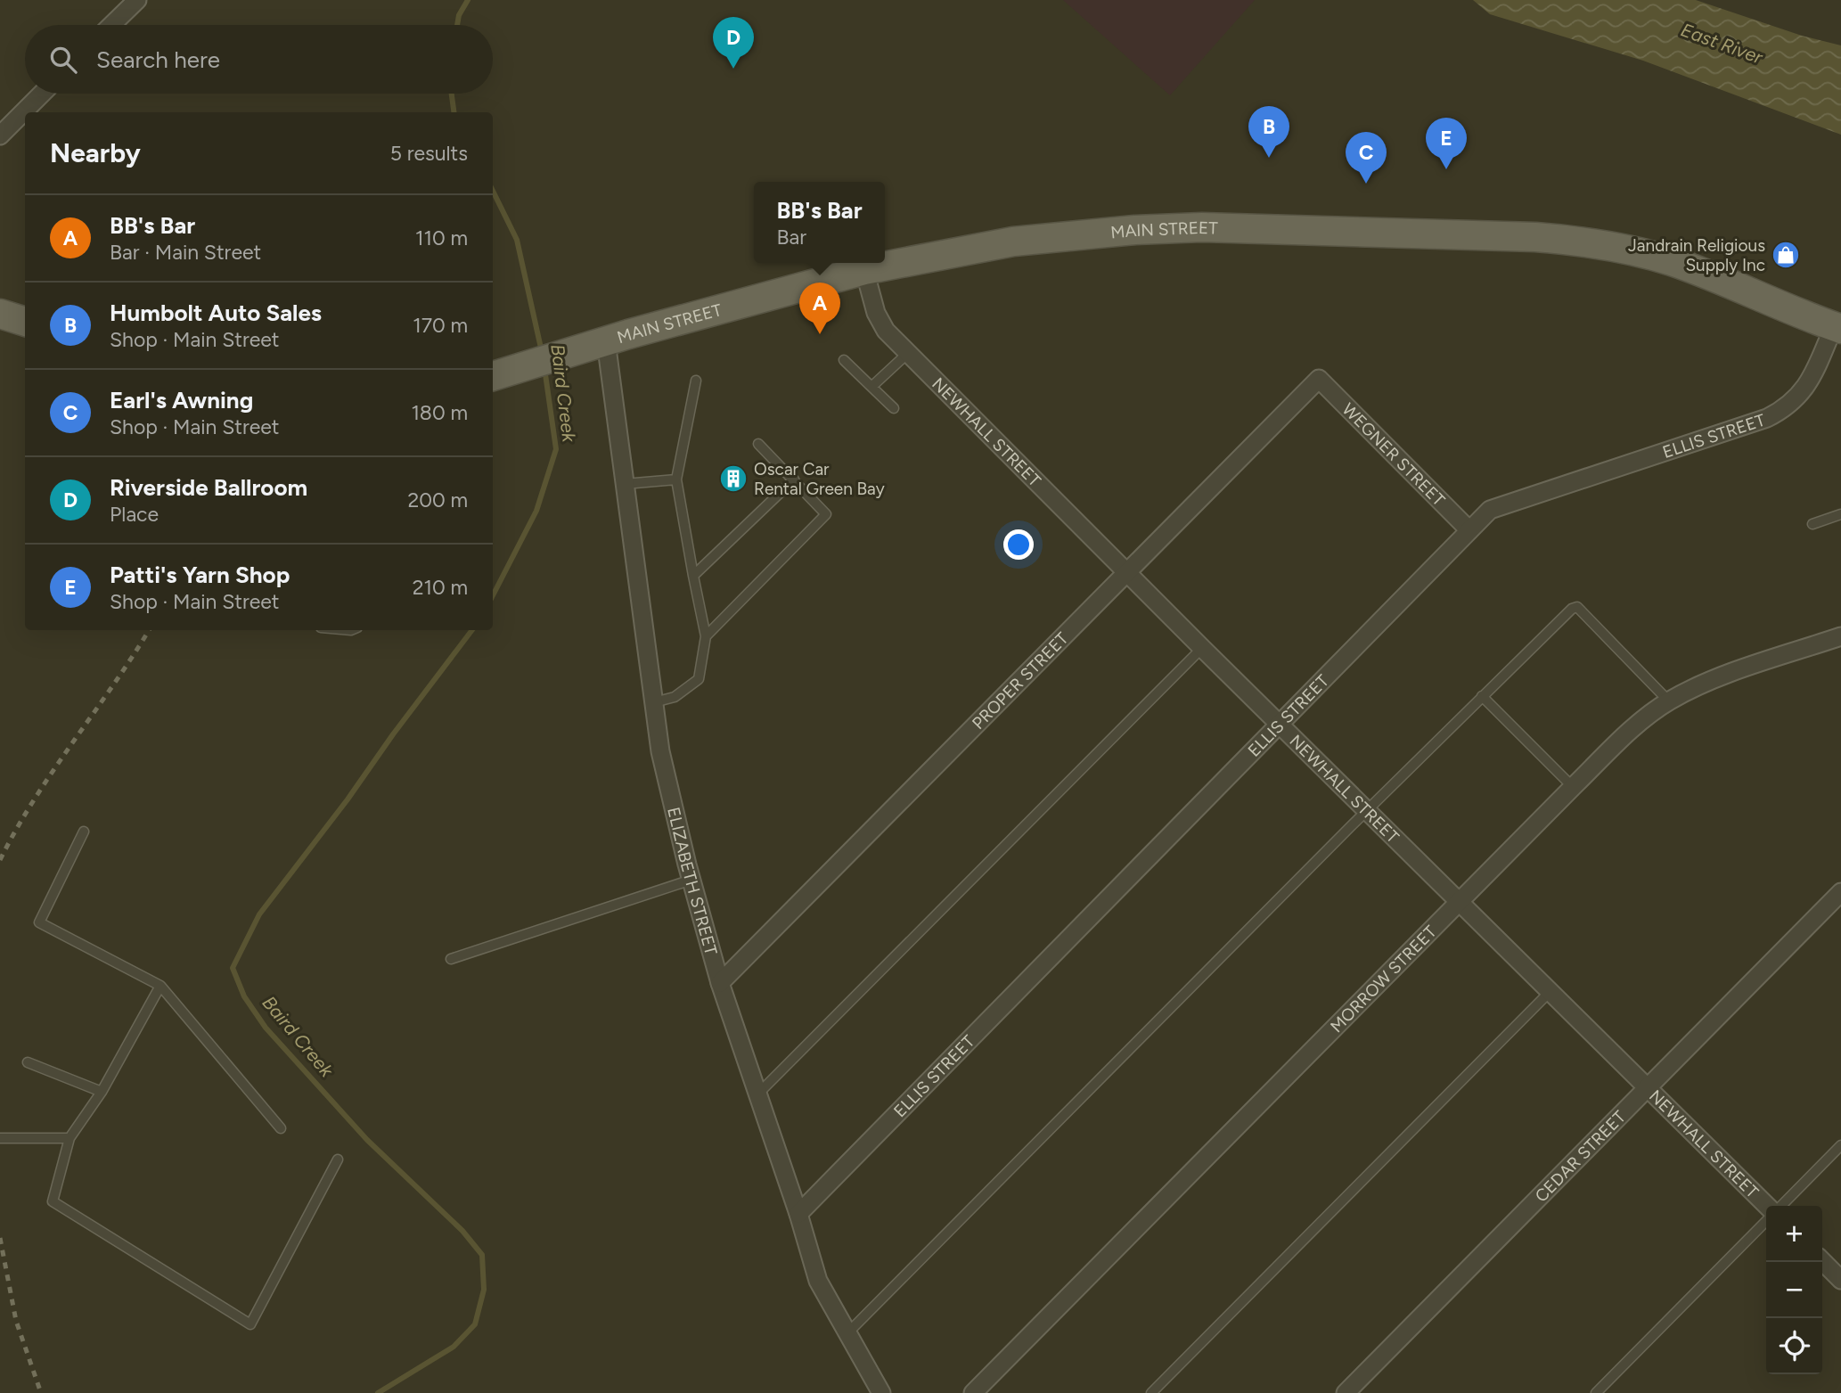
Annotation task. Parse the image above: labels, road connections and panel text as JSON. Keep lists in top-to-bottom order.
{
  "streets": {
    "main road": ["MAIN STREET"],
    "street": [
      "NEWHALL STREET",
      "ELLIS STREET",
      "WEGNER STREET",
      "PROPER STREET",
      "ELIZABETH STREET",
      "MORROW STREET",
      "CEDAR STREET"
    ]
  },
  "crossings": [
    ["MAIN STREET", "NEWHALL STREET"],
    ["MAIN STREET", "ELLIS STREET"],
    ["MAIN STREET", "ELIZABETH STREET"],
    ["NEWHALL STREET", "ELLIS STREET"],
    ["NEWHALL STREET", "PROPER STREET"],
    ["NEWHALL STREET", "MORROW STREET"],
    ["NEWHALL STREET", "CEDAR STREET"],
    ["ELLIS STREET", "WEGNER STREET"],
    ["ELLIS STREET", "ELIZABETH STREET"],
    ["WEGNER STREET", "PROPER STREET"],
    ["PROPER STREET", "ELIZABETH STREET"]
  ],
  "water": ["East River", "Baird Creek"],
  "places": {
    "shop": ["Jandrain Religious Supply Inc"],
    "building": ["Oscar Car Rental Green Bay"]
  },
  "page": {
    "pins": [
      "D",
      "B",
      "E",
      "C",
      "A"
    ],
    "search": "Search here",
    "heading": ["Nearby", "5 results"],
    "popup": ["BB's Bar", "Bar"],
    "list": [
      {
        "mark": "A",
        "name": "BB's Bar",
        "note": "Bar · Main Street",
        "value": "110 m"
      },
      {
        "mark": "B",
        "name": "Humbolt Auto Sales",
        "note": "Shop · Main Street",
        "value": "170 m"
      },
      {
        "mark": "C",
        "name": "Earl's Awning",
        "note": "Shop · Main Street",
        "value": "180 m"
      },
      {
        "mark": "D",
        "name": "Riverside Ballroom",
        "note": "Place",
        "value": "200 m"
      },
      {
        "mark": "E",
        "name": "Patti's Yarn Shop",
        "note": "Shop · Main Street",
        "value": "210 m"
      }
    ],
    "map_buttons": ["+", "−"]
  }
}
